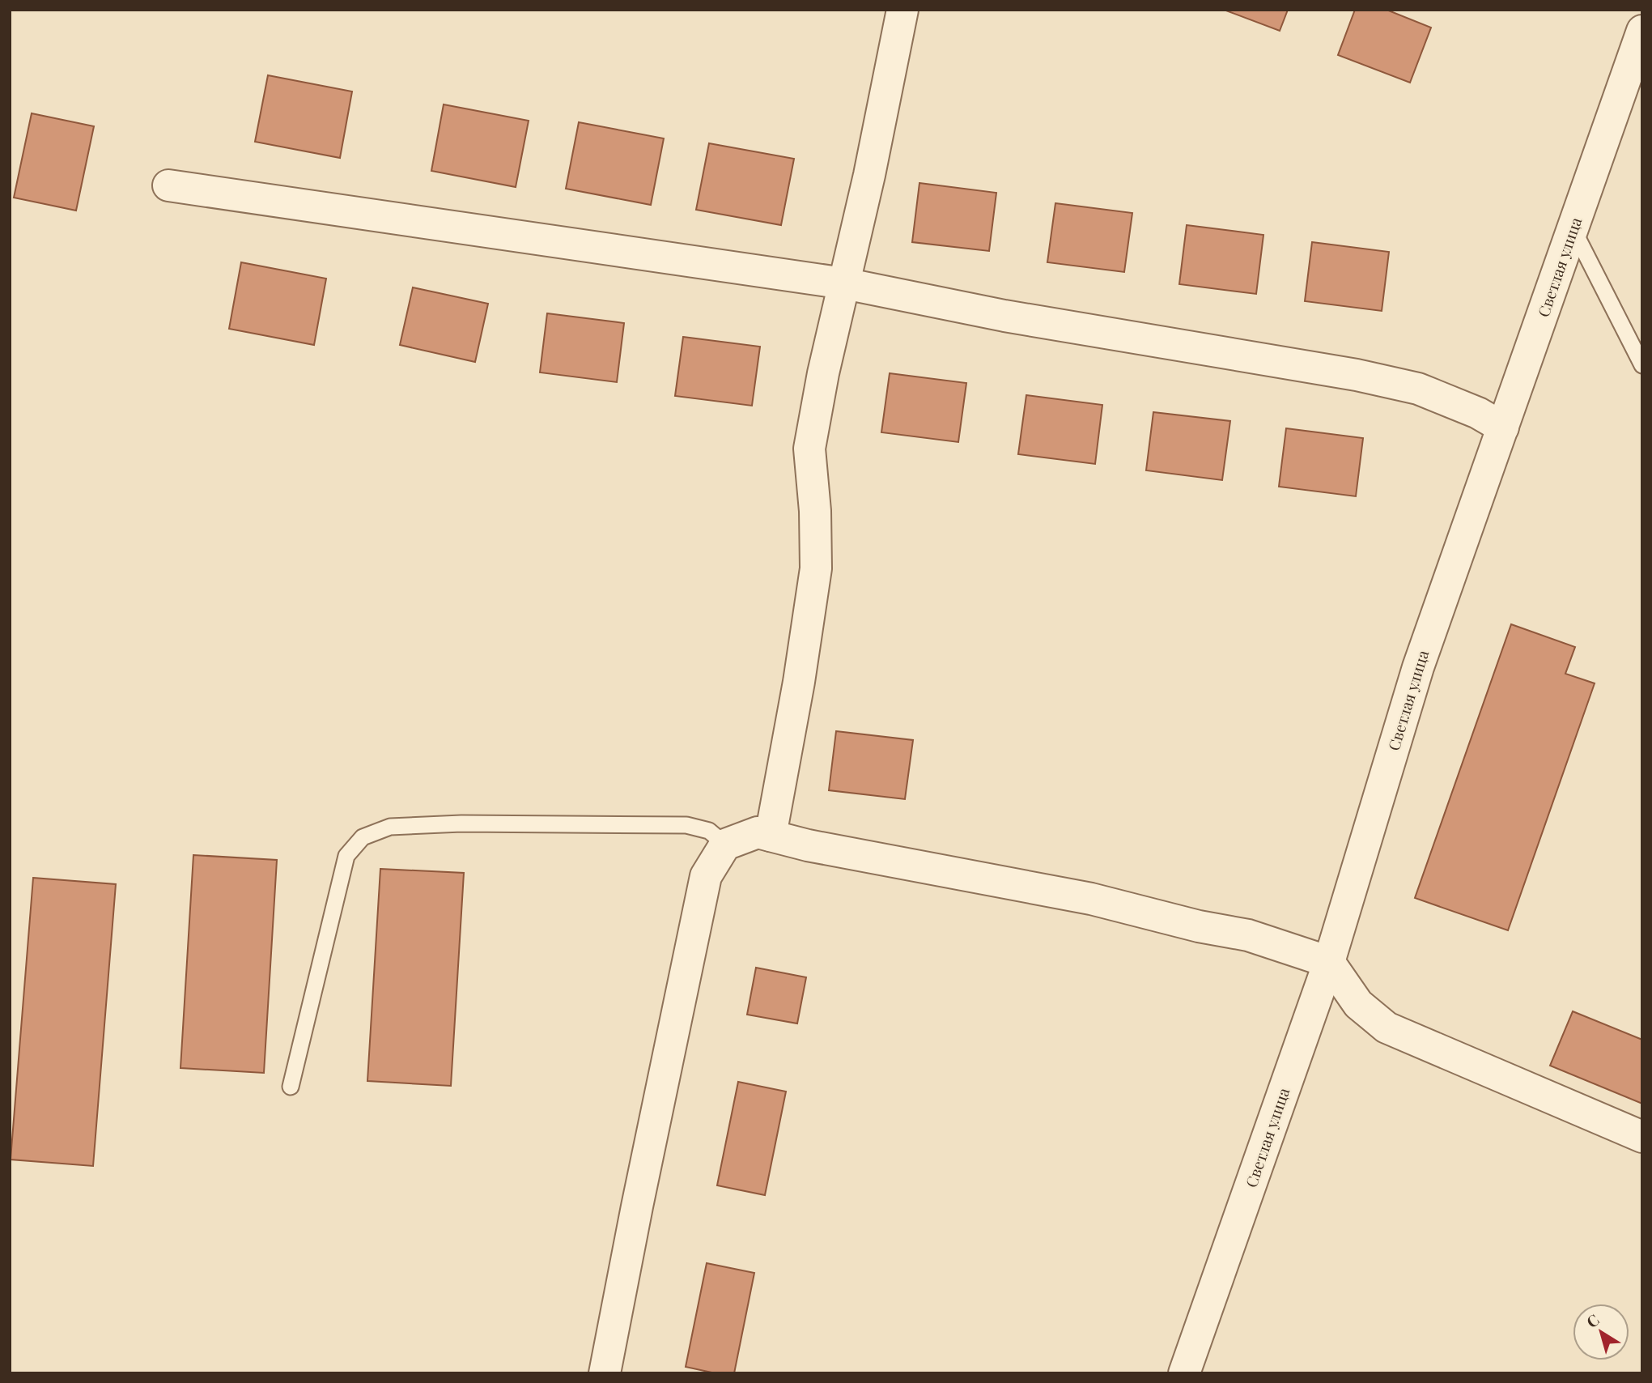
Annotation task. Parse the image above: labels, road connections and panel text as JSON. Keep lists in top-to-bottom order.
{
  "streets": {
    "street": ["Светлая улица"]
  },
  "north": "top left"
}
